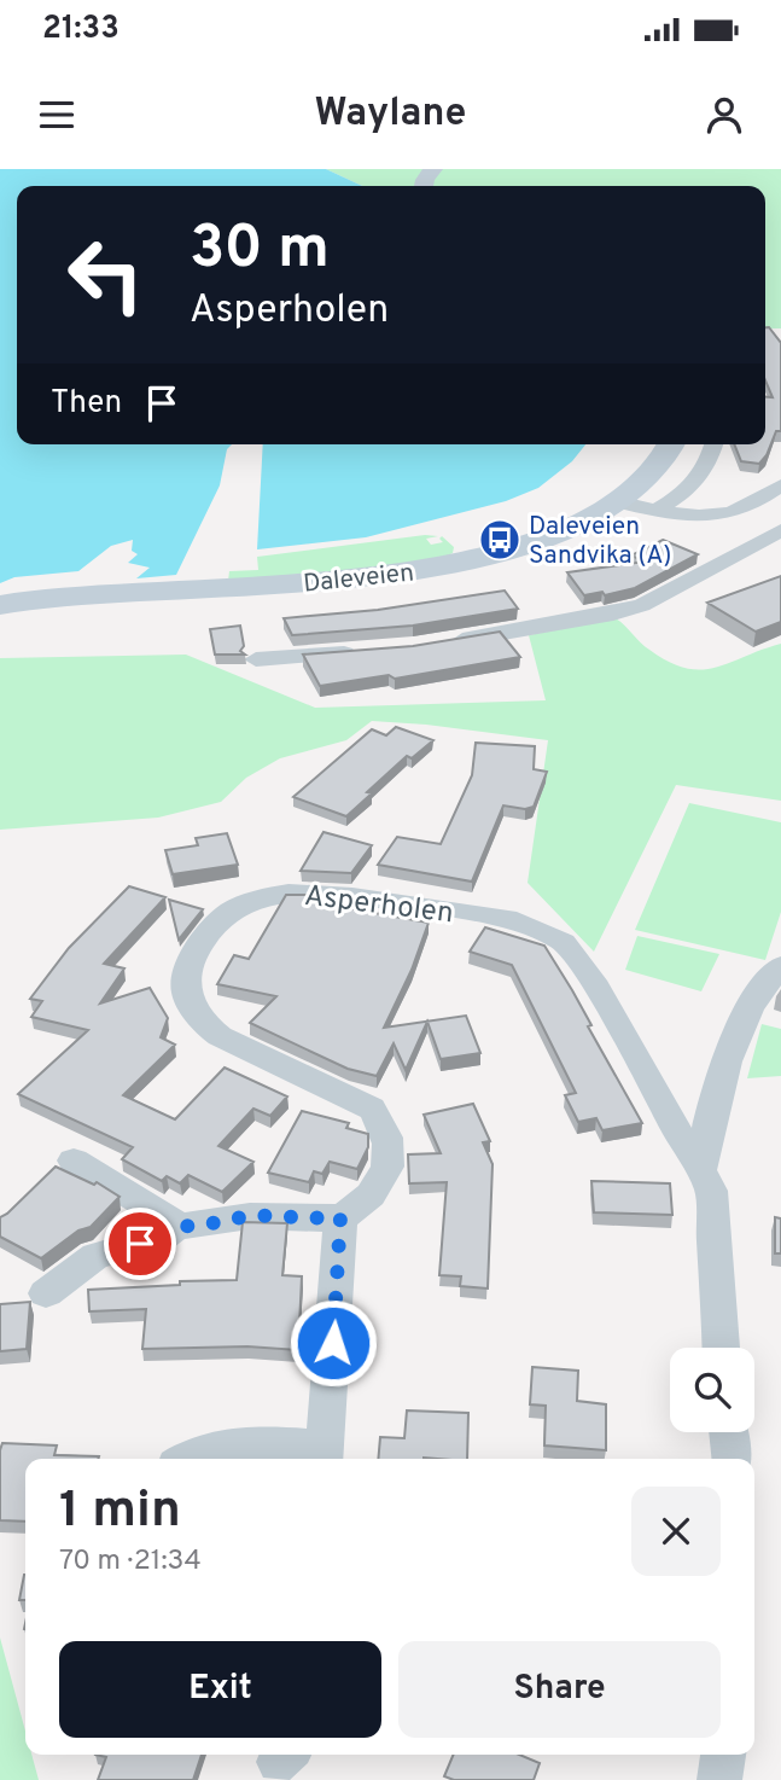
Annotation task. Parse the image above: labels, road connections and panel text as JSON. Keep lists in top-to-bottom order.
{
  "streets": {
    "main road": ["Daleveien"],
    "street": ["Asperholen"]
  },
  "places": {
    "bus stop": ["Daleveien Sandvika (A)"]
  },
  "page": {
    "status": "21:33",
    "header": "Waylane",
    "turn": ["30 m", "Asperholen"],
    "then": "Then",
    "heading": ["1 min", "70 m · 21:34"],
    "buttons": ["Exit", "Share"]
  }
}
